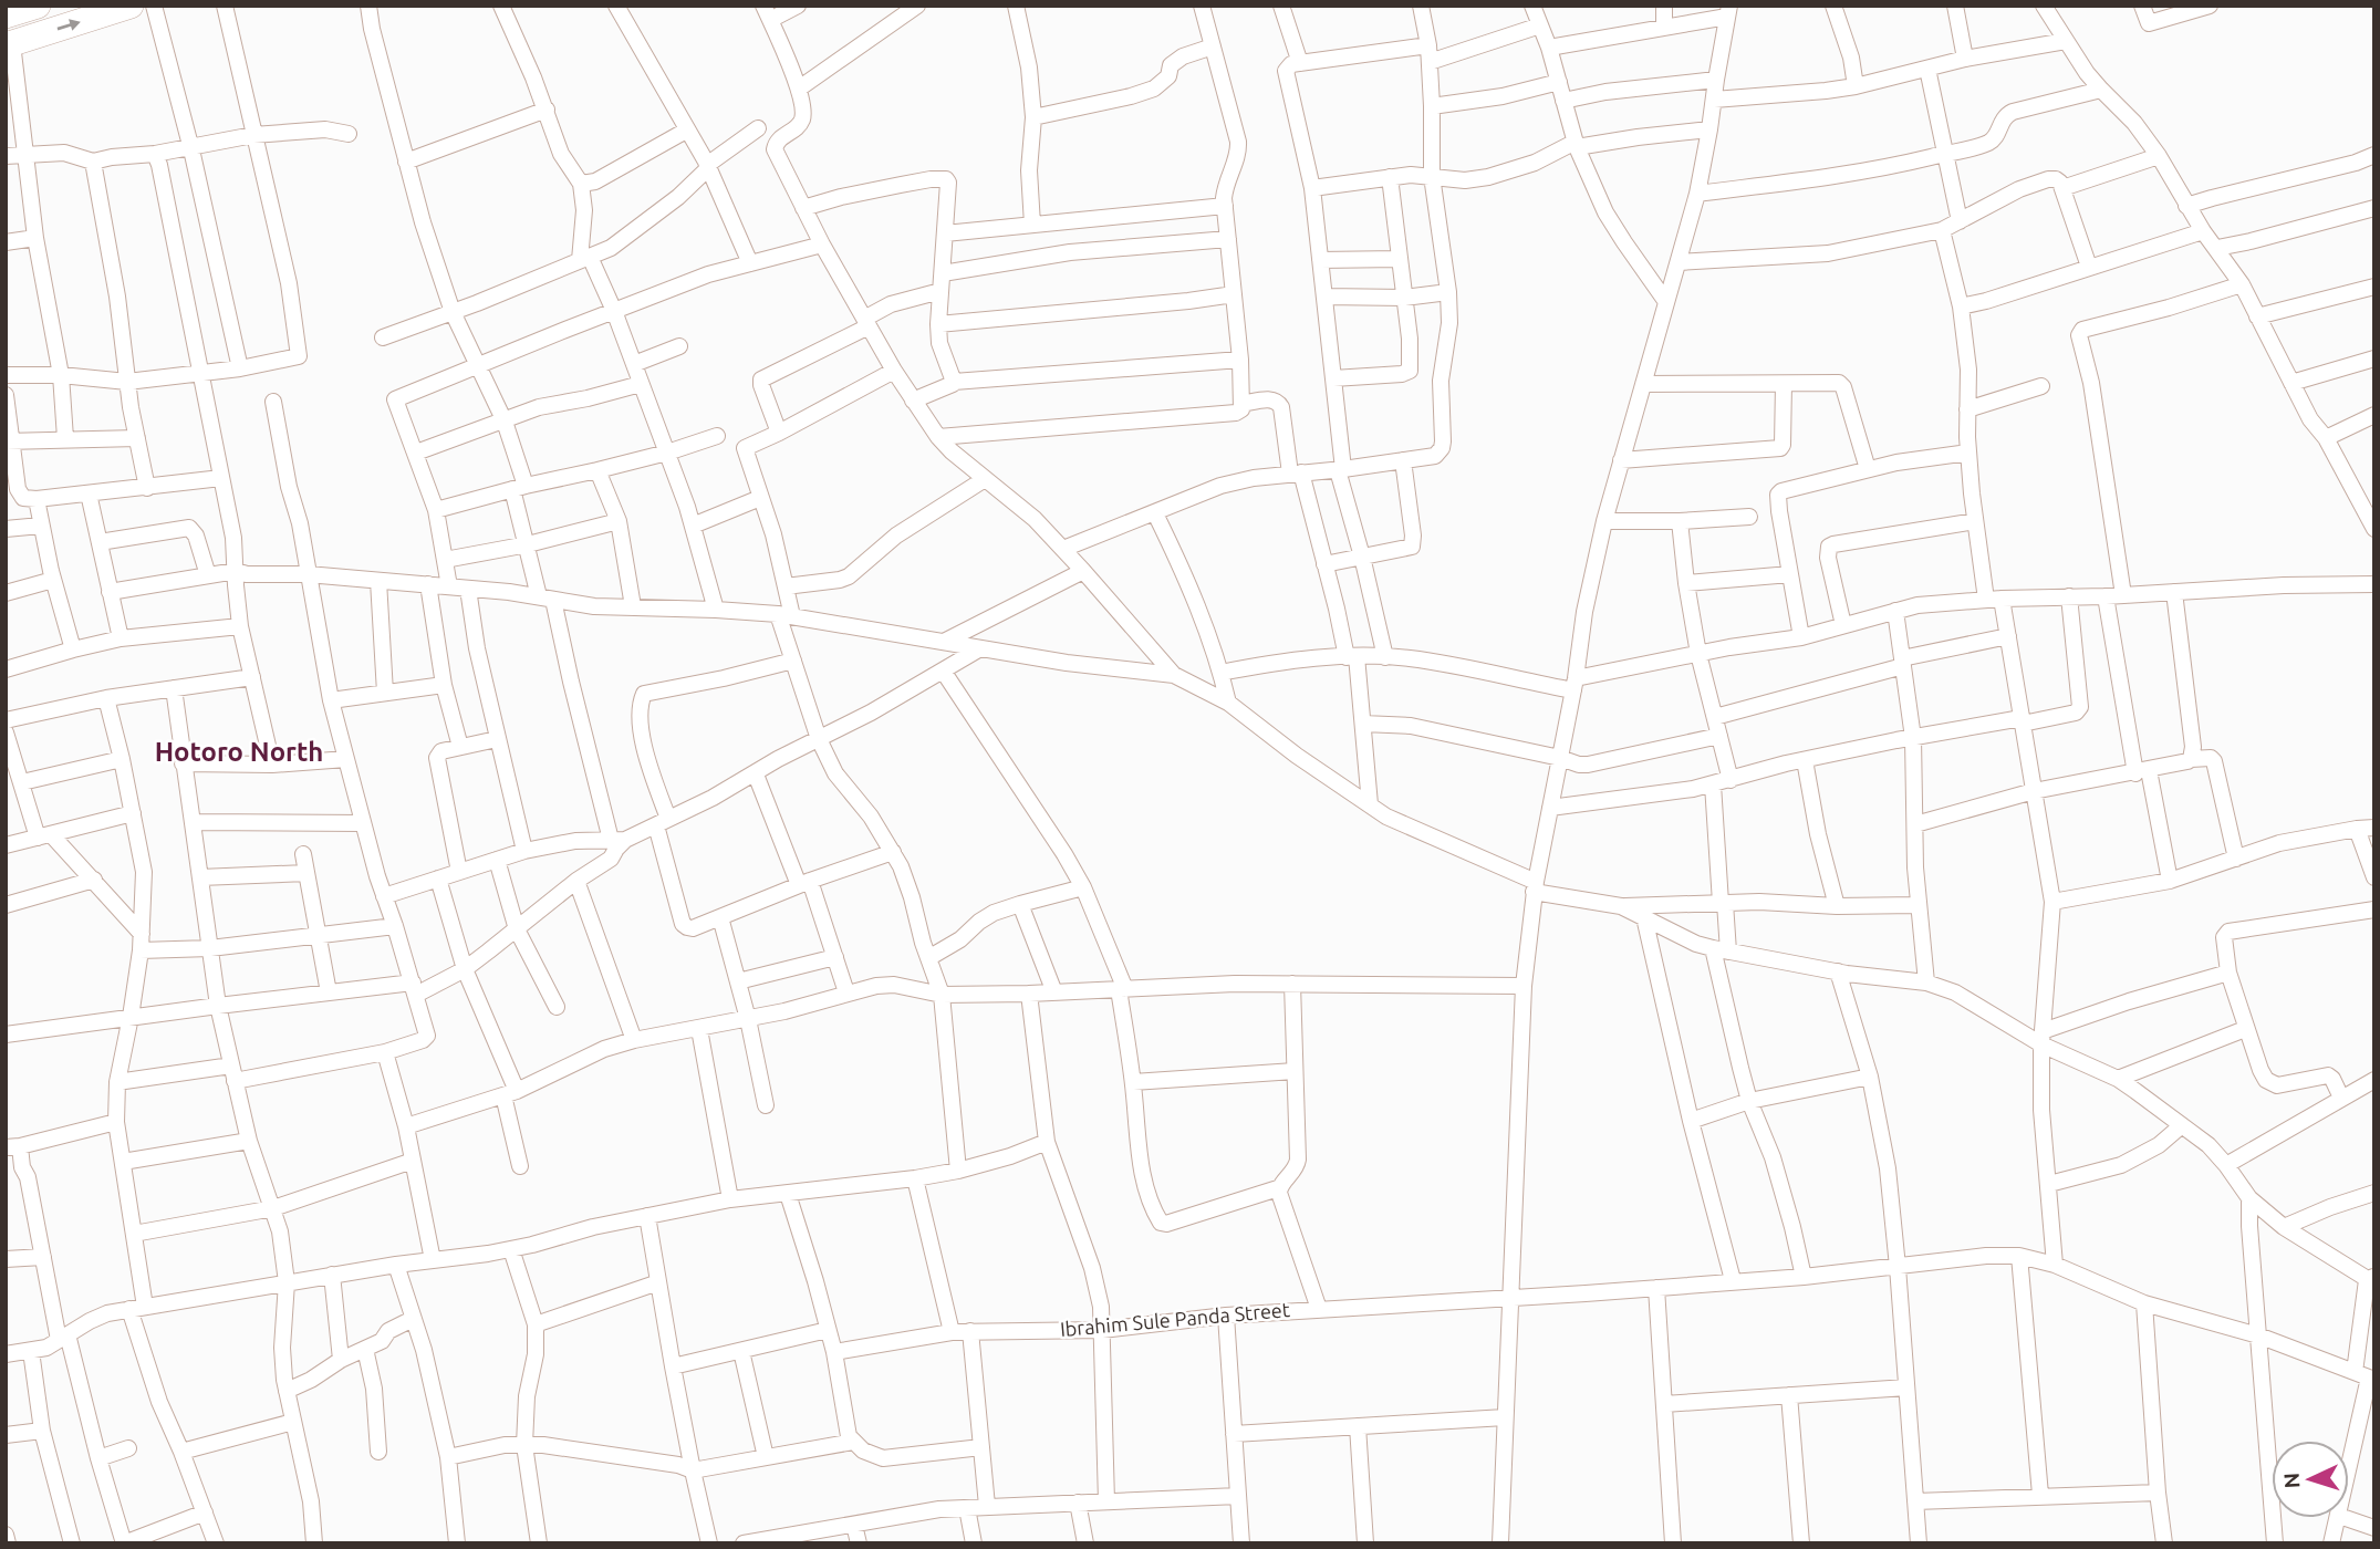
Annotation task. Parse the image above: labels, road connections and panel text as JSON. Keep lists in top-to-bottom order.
{
  "streets": {
    "street": ["Ibrahim Sule Panda Street"]
  },
  "districts": ["Hotoro North"],
  "north": "left"
}
